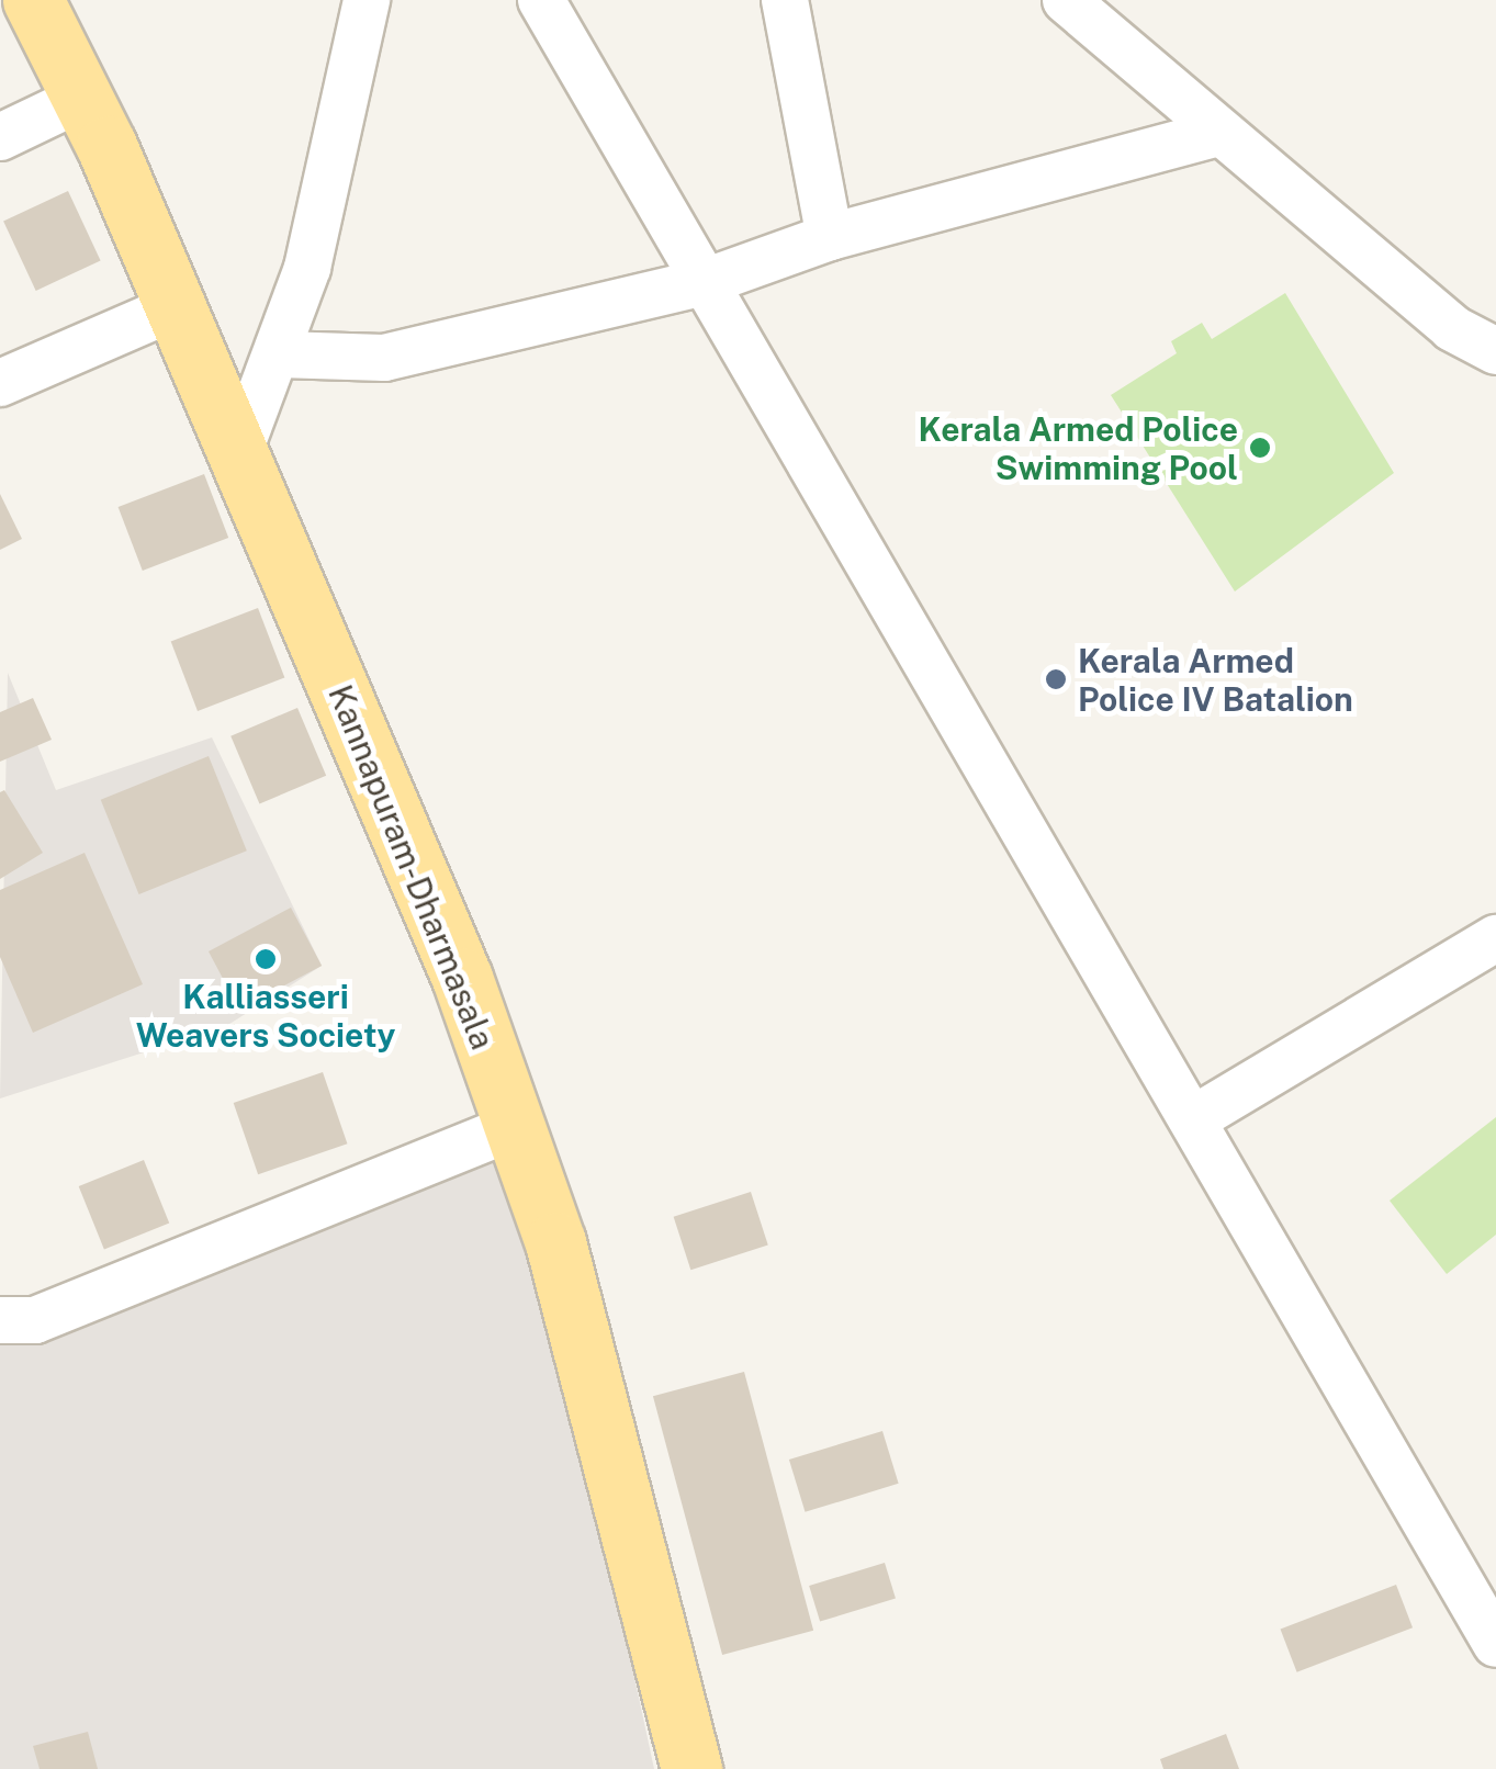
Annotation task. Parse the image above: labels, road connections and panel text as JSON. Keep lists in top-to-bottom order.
{
  "streets": {
    "main road": ["Kannapuram-Dharmasala"]
  },
  "places": ["Kerala Armed Police Swimming Pool", "Kerala Armed Police IV Batalion", "Kalliasseri Weavers Society"]
}
